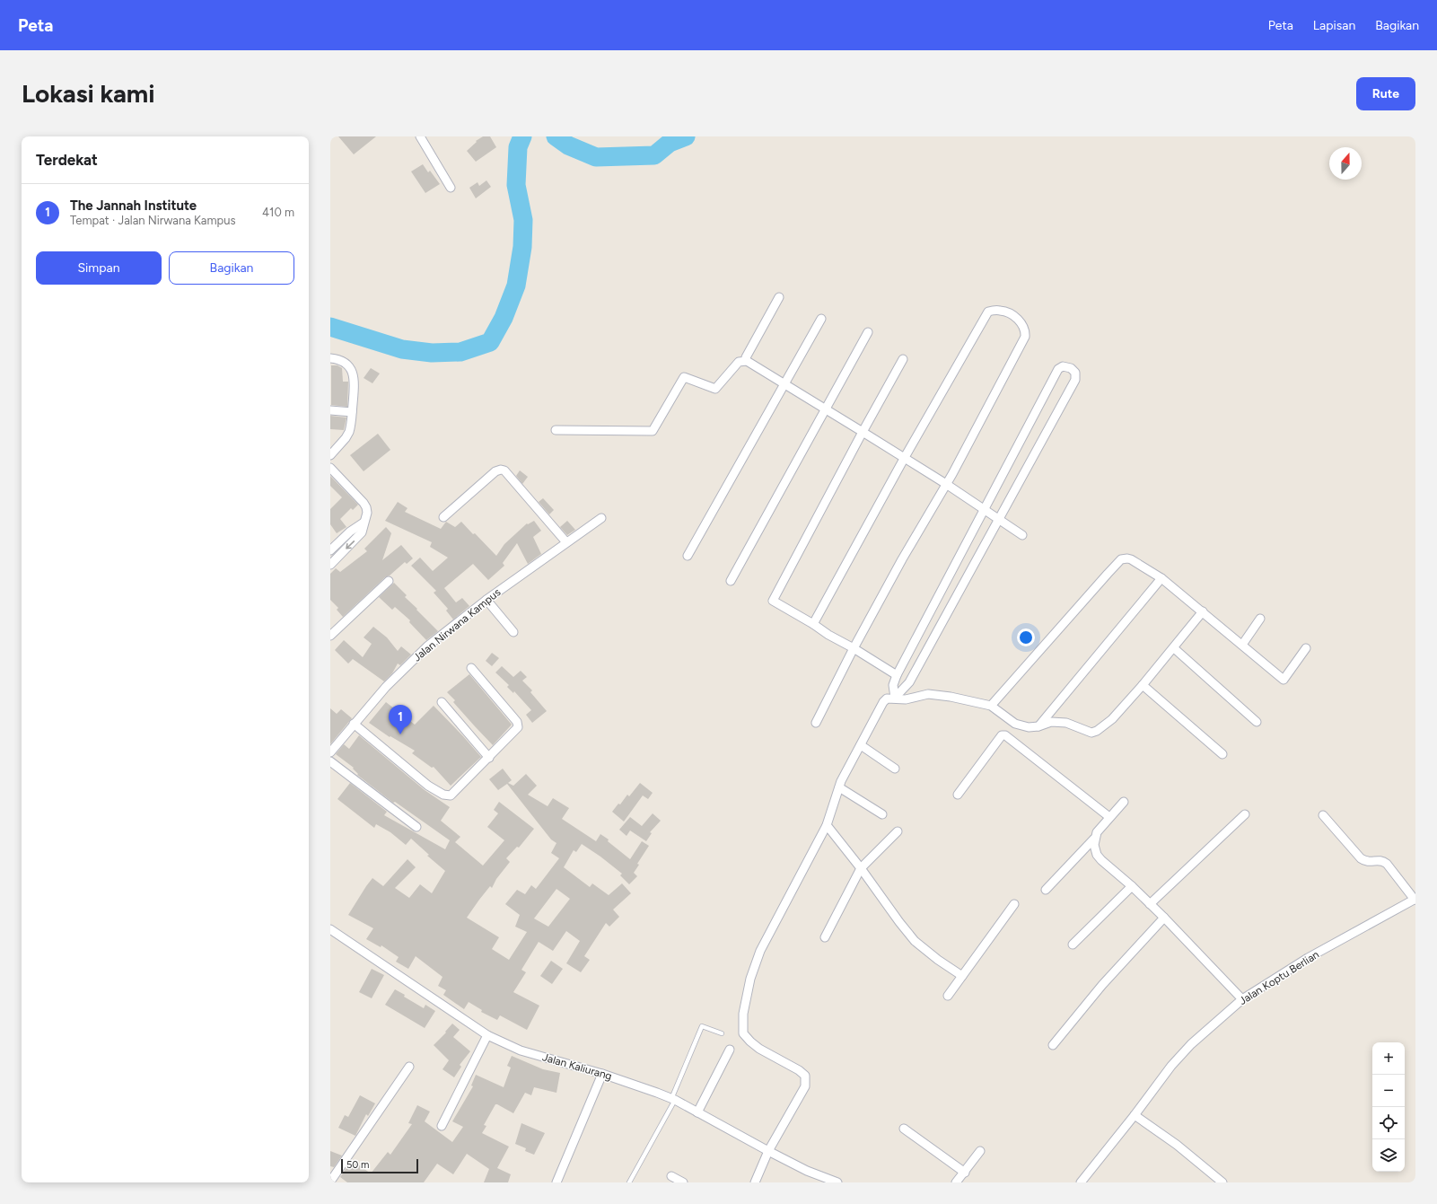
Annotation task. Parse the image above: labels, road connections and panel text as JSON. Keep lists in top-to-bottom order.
{
  "streets": {
    "street": ["Jalan Nirwana Kampus", "Jalan Koptu Berlian", "Jalan Kaliurang"]
  },
  "scale_bar": "50 m",
  "north": "top",
  "page": {
    "header": "Peta",
    "nav": ["Peta", "Lapisan", "Bagikan"],
    "buttons": [
      "Rute",
      ["Simpan", "Bagikan"]
    ],
    "title": "Lokasi kami",
    "heading": "Terdekat",
    "list": [
      {
        "mark": "1",
        "name": "The Jannah Institute",
        "note": "Tempat · Jalan Nirwana Kampus",
        "value": "410 m"
      }
    ],
    "pins": "1",
    "map_buttons": ["+", "−"],
    "scale": "50 m"
  }
}
